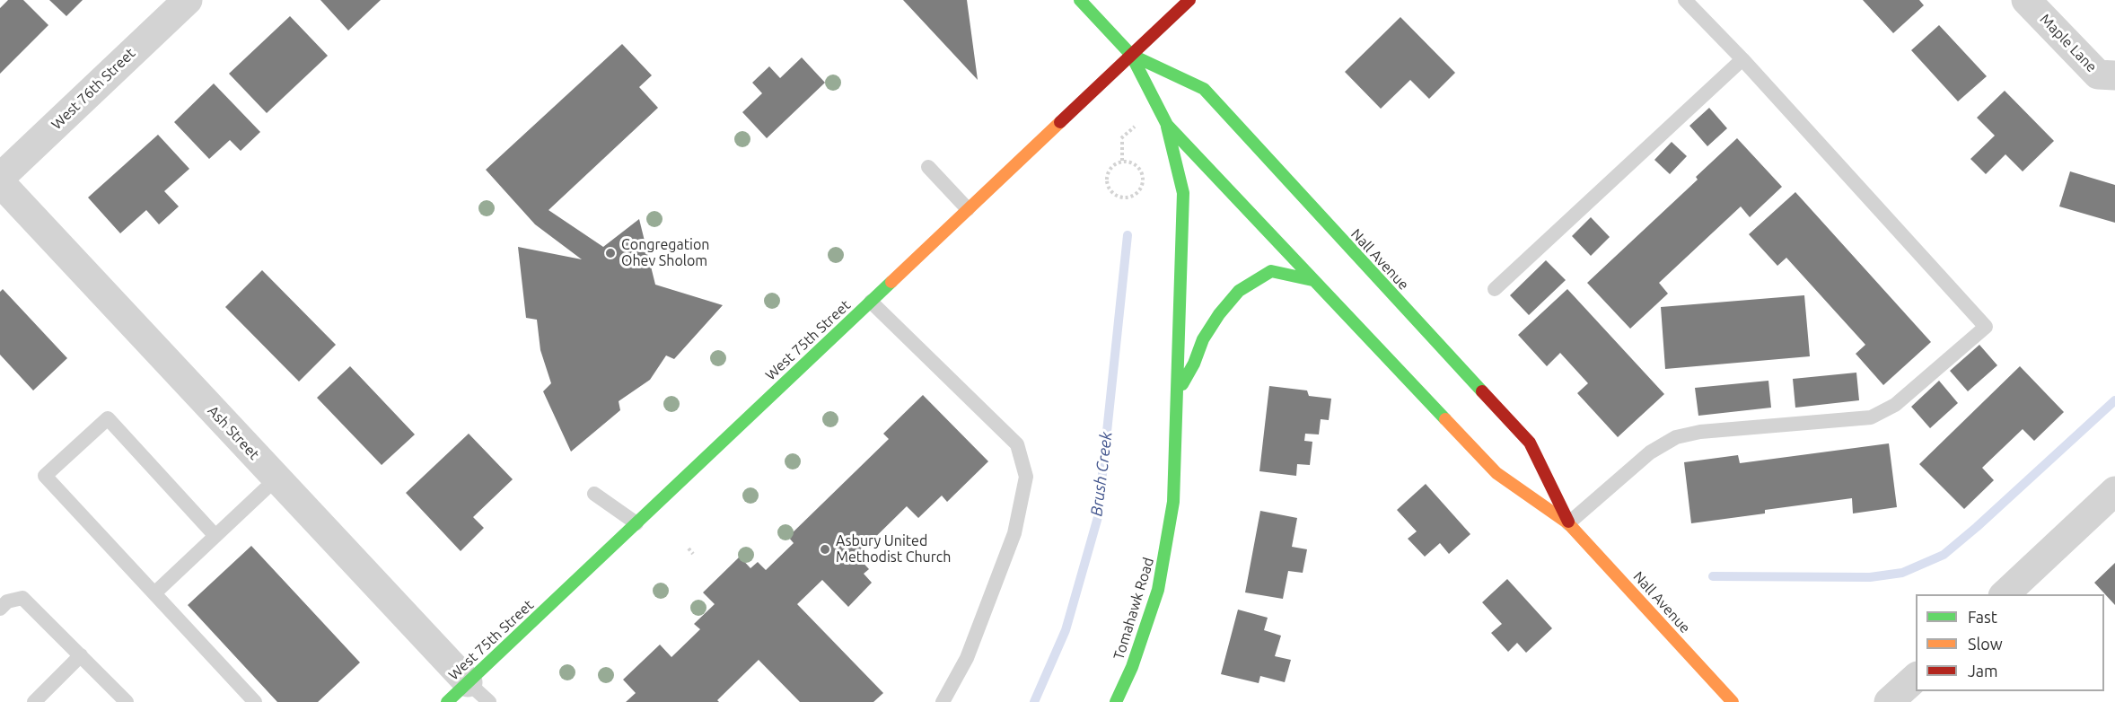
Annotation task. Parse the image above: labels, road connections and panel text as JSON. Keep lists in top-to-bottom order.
{
  "streets": {
    "main road": ["Nall Avenue", "West 75th Street", "Tomahawk Road"],
    "street": ["Maple Lane", "West 76th Street", "Ash Street"]
  },
  "crossings": [
    ["Nall Avenue", "West 75th Street"],
    ["Nall Avenue", "Tomahawk Road"],
    ["West 75th Street", "Ash Street"]
  ],
  "water": ["Brush Creek"],
  "places": ["Congregation Ohev Sholom", "Asbury United Methodist Church"],
  "legend": ["Fast", "Slow", "Jam"]
}
